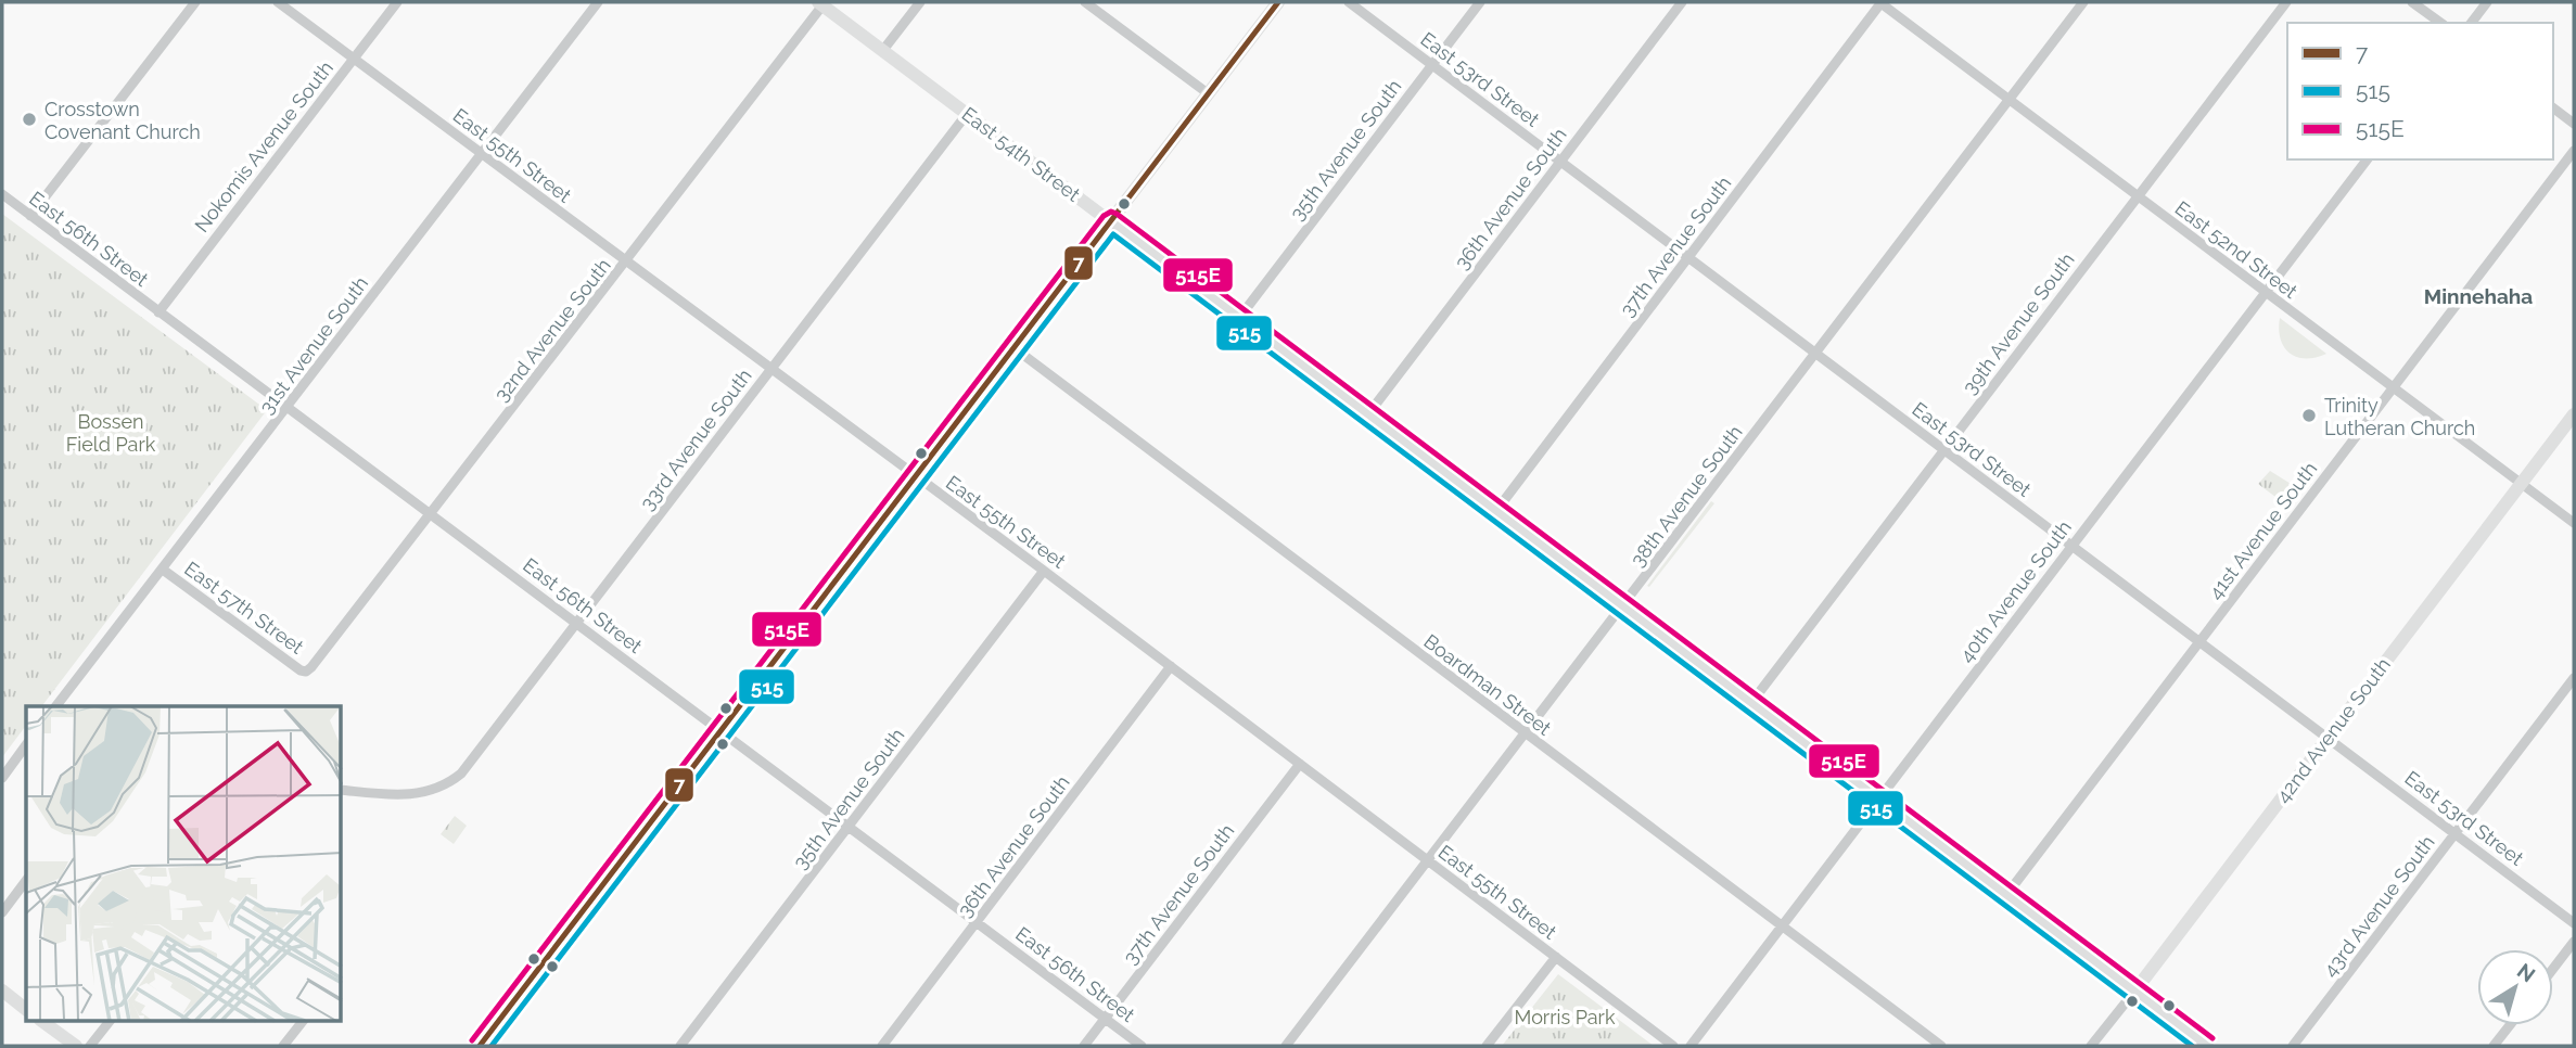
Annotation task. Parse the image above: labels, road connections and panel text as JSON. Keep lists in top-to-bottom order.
{
  "streets": {
    "street": [
      "East 53rd Street",
      "Nokomis Avenue South",
      "35th Avenue South",
      "East 54th Street",
      "East 55th Street",
      "36th Avenue South",
      "East 56th Street",
      "37th Avenue South",
      "East 52nd Street",
      "39th Avenue South",
      "32nd Avenue South",
      "31st Avenue South",
      "33rd Avenue South",
      "38th Avenue South",
      "41st Avenue South",
      "40th Avenue South",
      "East 57th Street",
      "Boardman Street",
      "42nd Avenue South",
      "43rd Avenue South"
    ]
  },
  "crossings": [
    ["East 53rd Street", "35th Avenue South"],
    ["East 53rd Street", "36th Avenue South"],
    ["East 53rd Street", "37th Avenue South"],
    ["East 53rd Street", "39th Avenue South"],
    ["East 53rd Street", "38th Avenue South"],
    ["East 53rd Street", "41st Avenue South"],
    ["East 53rd Street", "40th Avenue South"],
    ["East 53rd Street", "42nd Avenue South"],
    ["East 53rd Street", "43rd Avenue South"],
    ["Nokomis Avenue South", "East 55th Street"],
    ["Nokomis Avenue South", "East 56th Street"],
    ["35th Avenue South", "East 54th Street"],
    ["35th Avenue South", "East 55th Street"],
    ["35th Avenue South", "East 56th Street"],
    ["East 54th Street", "36th Avenue South"],
    ["East 54th Street", "37th Avenue South"],
    ["East 54th Street", "39th Avenue South"],
    ["East 54th Street", "32nd Avenue South"],
    ["East 54th Street", "33rd Avenue South"],
    ["East 54th Street", "38th Avenue South"],
    ["East 54th Street", "41st Avenue South"],
    ["East 54th Street", "40th Avenue South"],
    ["East 54th Street", "42nd Avenue South"],
    ["East 55th Street", "36th Avenue South"],
    ["East 55th Street", "37th Avenue South"],
    ["East 55th Street", "32nd Avenue South"],
    ["East 55th Street", "31st Avenue South"],
    ["East 55th Street", "33rd Avenue South"],
    ["East 55th Street", "38th Avenue South"],
    ["36th Avenue South", "East 56th Street"],
    ["East 56th Street", "37th Avenue South"],
    ["East 56th Street", "32nd Avenue South"],
    ["East 56th Street", "31st Avenue South"],
    ["East 56th Street", "33rd Avenue South"],
    ["37th Avenue South", "East 52nd Street"],
    ["East 52nd Street", "39th Avenue South"],
    ["East 52nd Street", "38th Avenue South"],
    ["East 52nd Street", "41st Avenue South"],
    ["East 52nd Street", "40th Avenue South"],
    ["East 52nd Street", "42nd Avenue South"],
    ["32nd Avenue South", "East 57th Street"],
    ["31st Avenue South", "East 57th Street"],
    ["38th Avenue South", "Boardman Street"],
    ["40th Avenue South", "Boardman Street"]
  ],
  "districts": ["Minnehaha"],
  "parks": ["Bossen Field Park", "Morris Park"],
  "places": ["Crosstown Covenant Church", "Trinity Lutheran Church"],
  "lines": ["transit line 7", "transit line 515E", "transit line 515"],
  "legend": ["7", "515", "515E"],
  "north": "top right"
}
